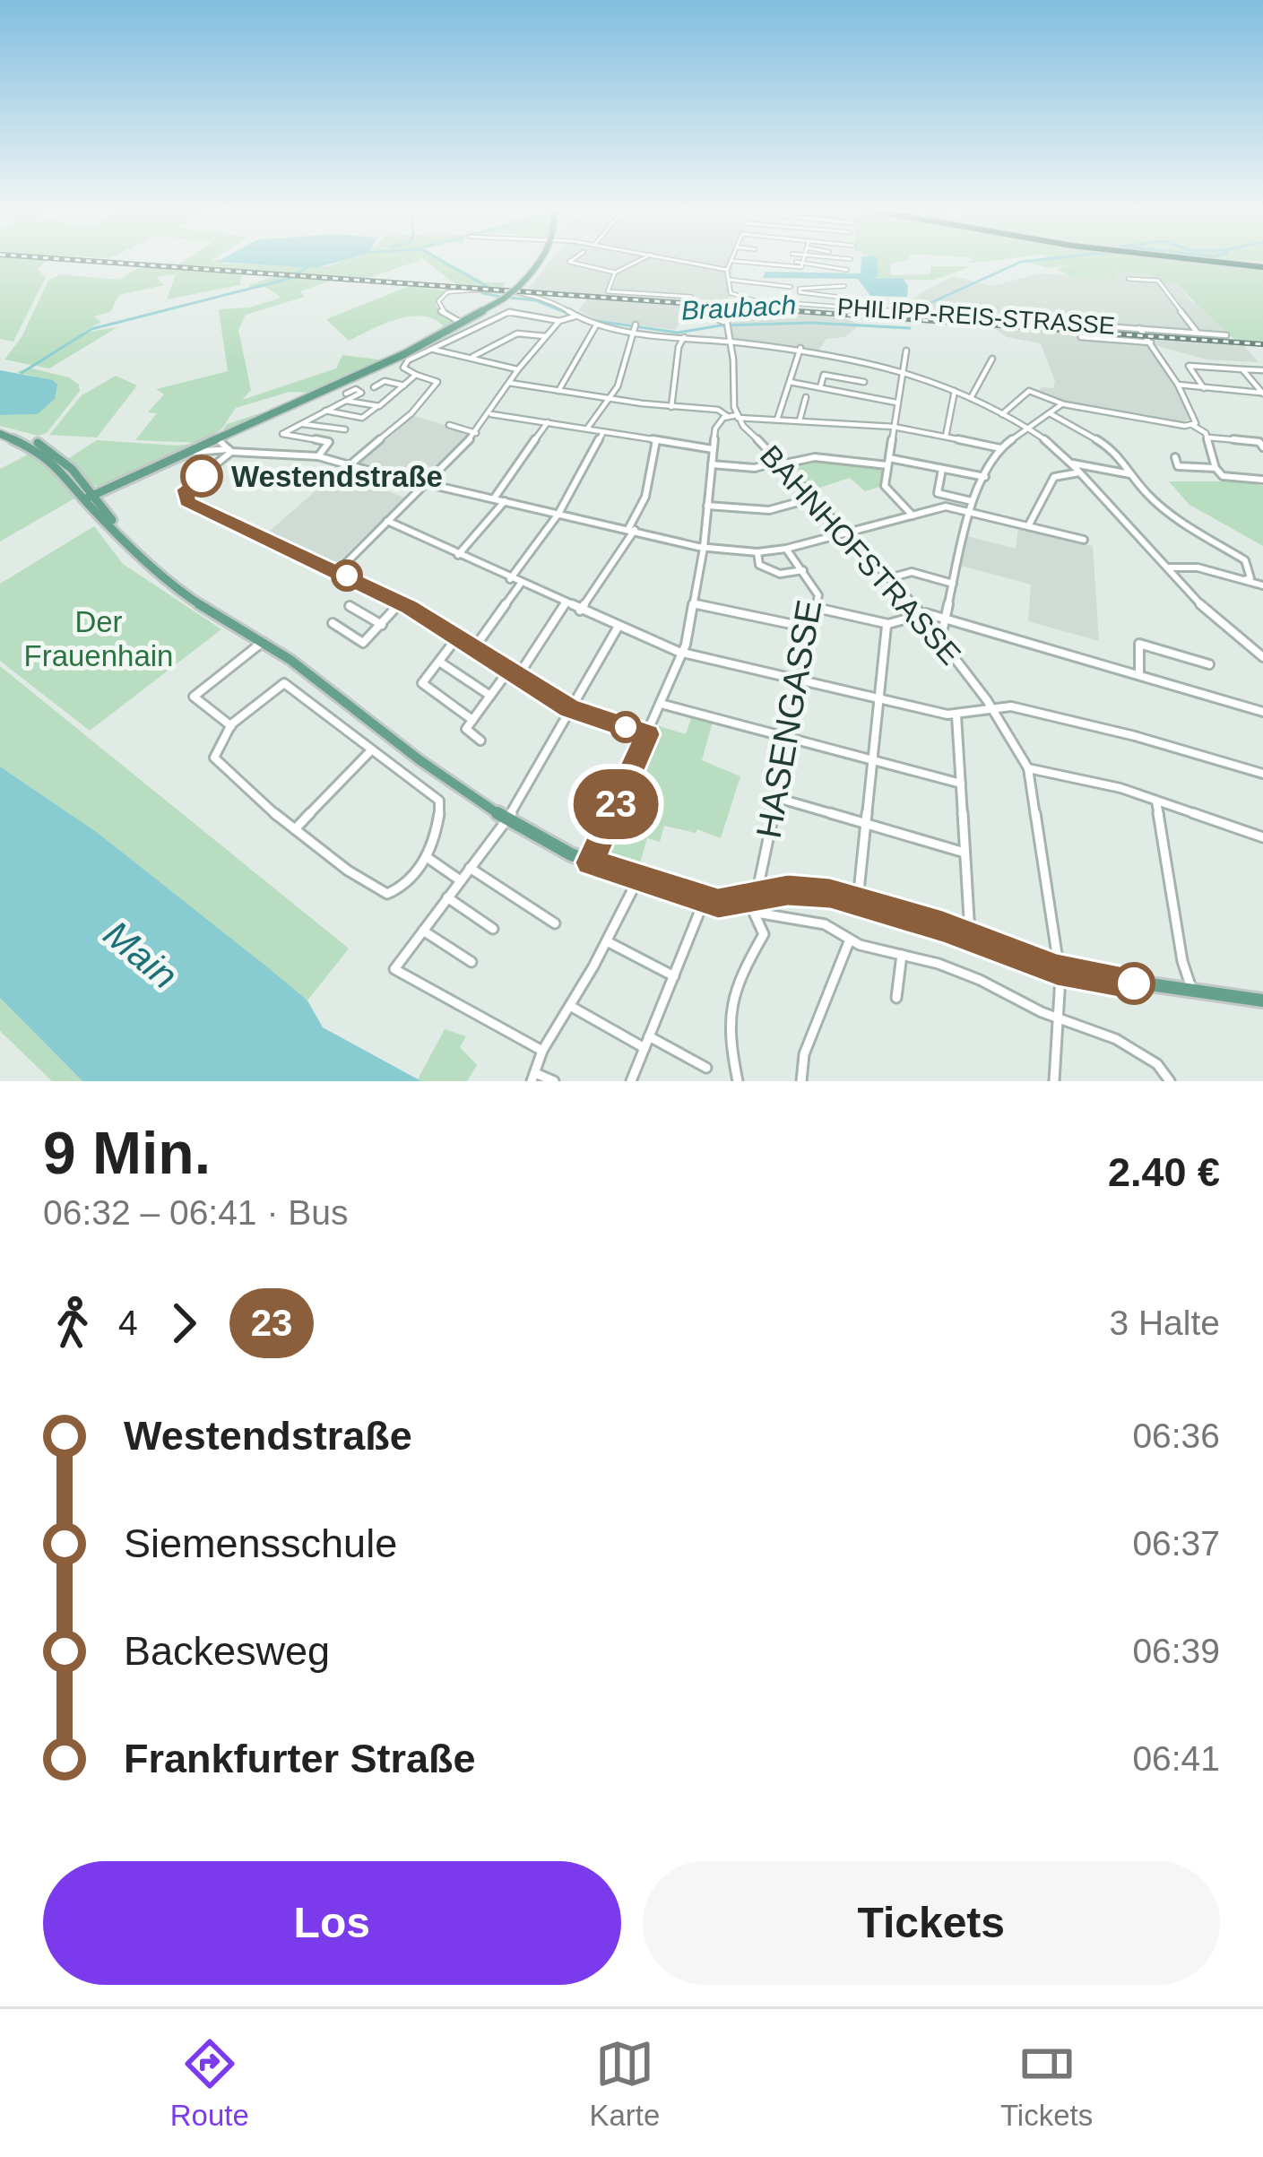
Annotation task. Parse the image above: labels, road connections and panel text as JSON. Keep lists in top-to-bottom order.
{
  "streets": {
    "street": ["PHILIPP-REIS-STRASSE", "BAHNHOFSTRASSE", "HASENGASSE"]
  },
  "water": ["Braubach", "Main"],
  "parks": ["Der Frauenhain"],
  "places": ["Westendstraße"],
  "lines": ["bus line 23"],
  "page": {
    "on_map": "23",
    "heading": ["9 Min.", "06:32 – 06:41 · Bus", "2.40 €"],
    "legs": ["4", "23", "3 Halte"],
    "list": [
      {
        "name": "Westendstraße",
        "value": "06:36"
      },
      {
        "name": "Siemensschule",
        "value": "06:37"
      },
      {
        "name": "Backesweg",
        "value": "06:39"
      },
      {
        "name": "Frankfurter Straße",
        "value": "06:41"
      }
    ],
    "buttons": ["Los", "Tickets"],
    "tabs": ["Route", "Karte", "Tickets"]
  }
}
